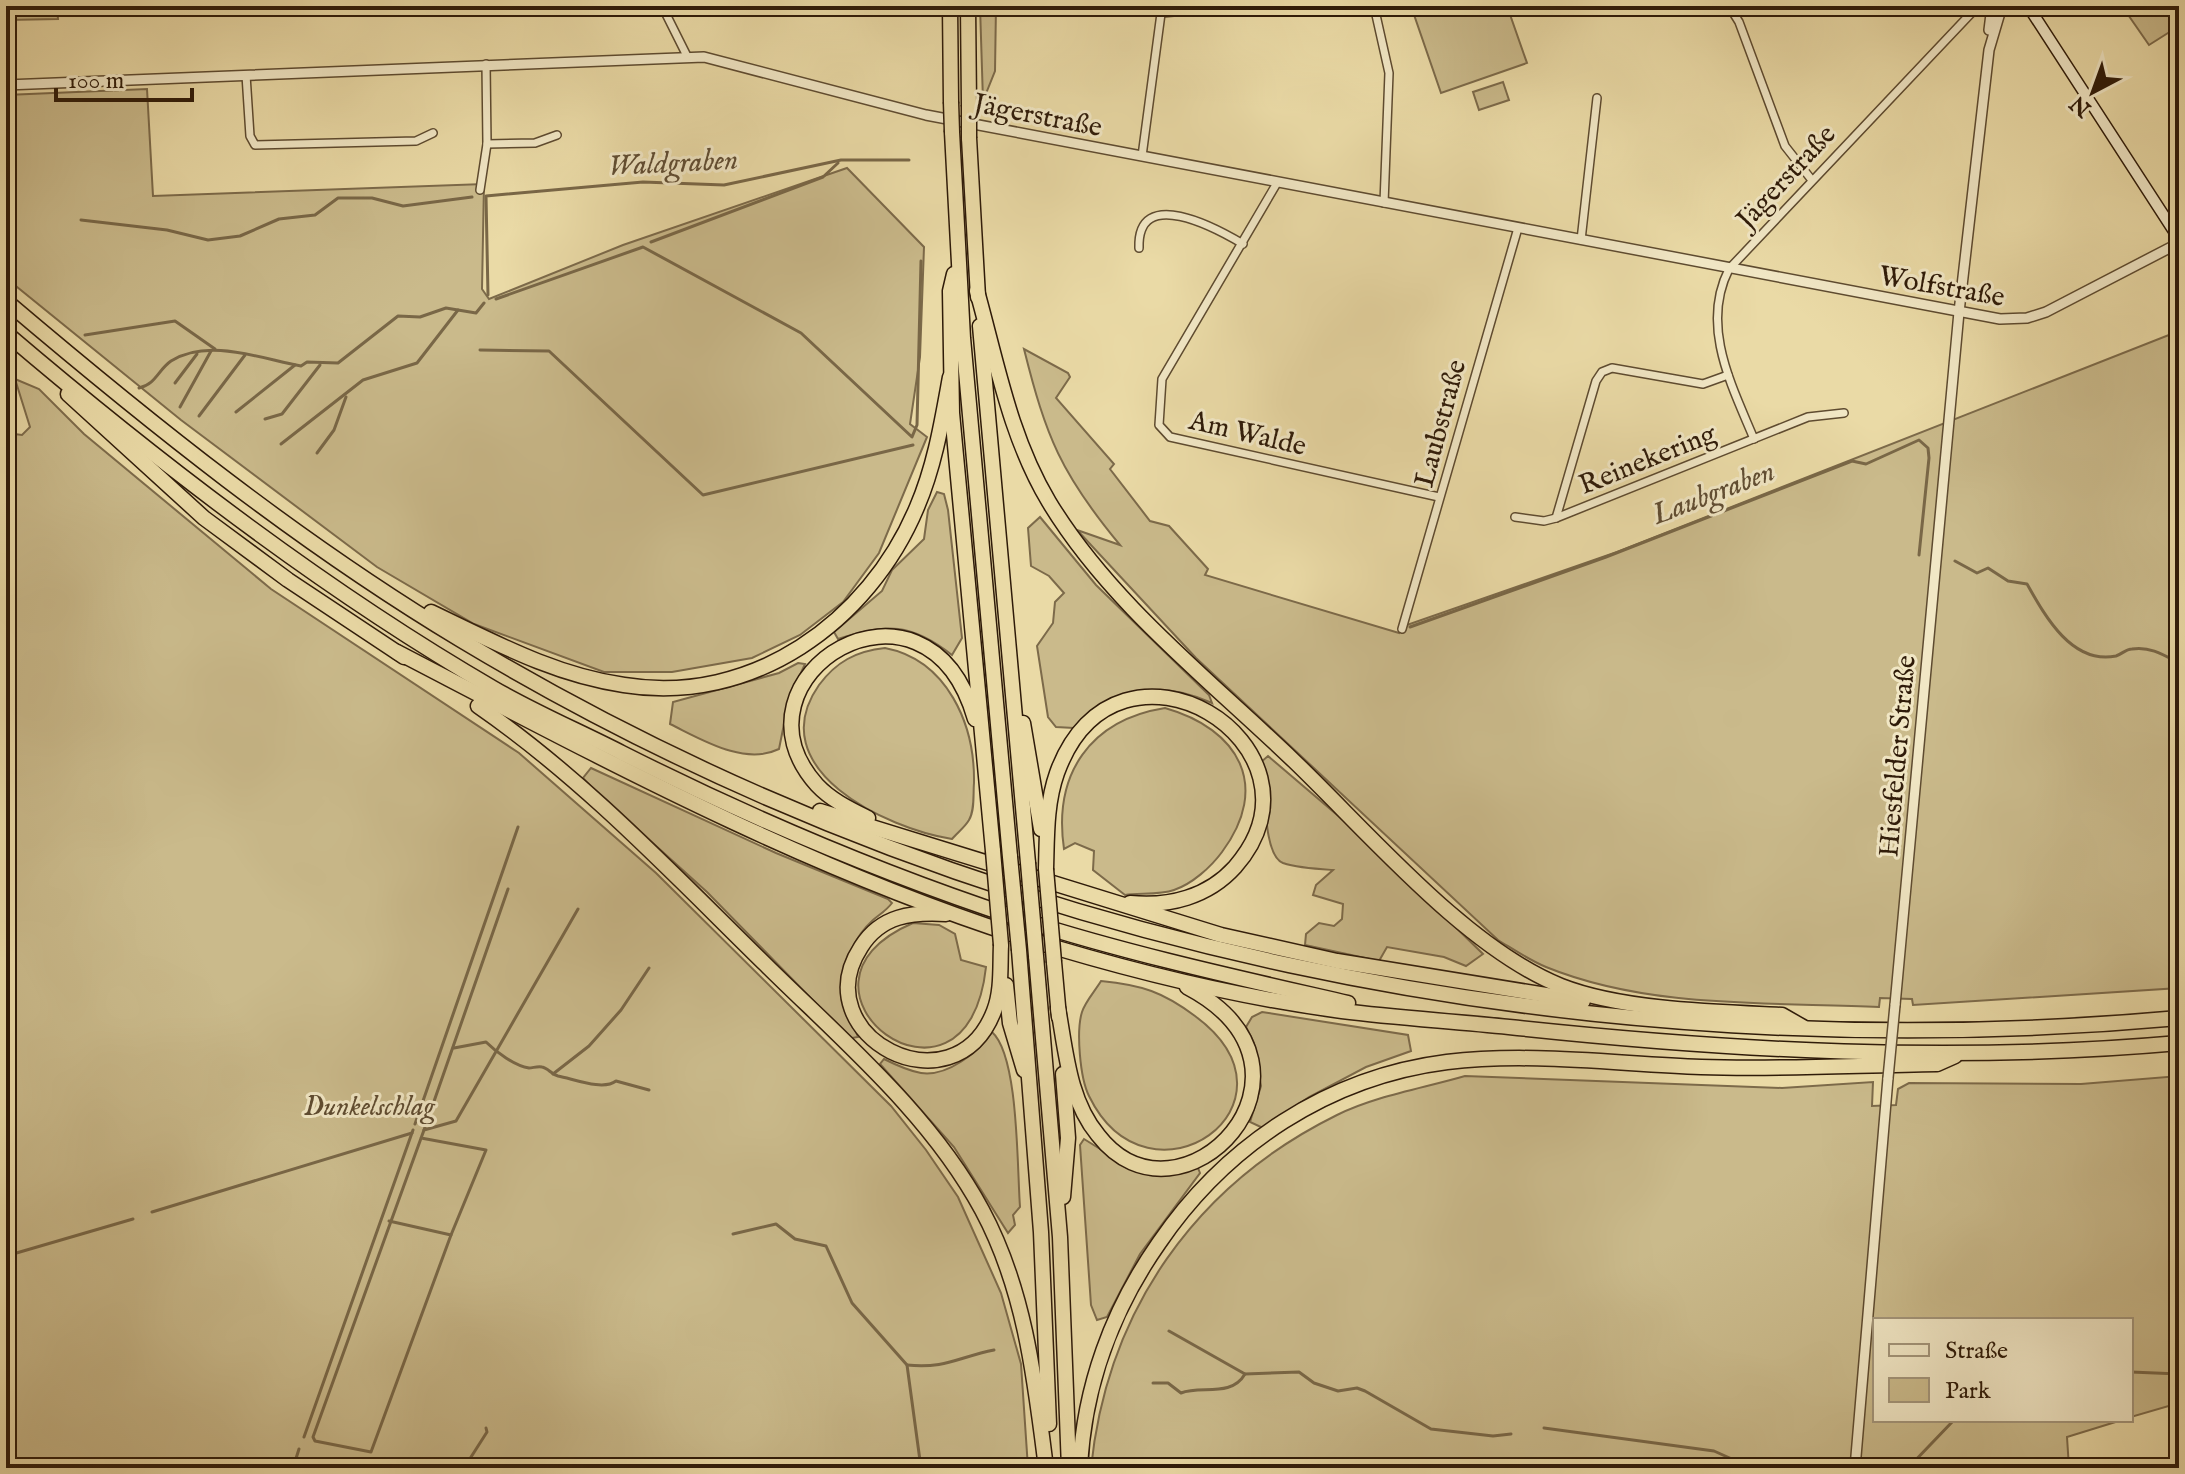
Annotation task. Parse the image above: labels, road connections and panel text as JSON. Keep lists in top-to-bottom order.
{
  "streets": {
    "street": [
      "Jägerstraße",
      "Wolfstraße",
      "Laubstraße",
      "Am Walde",
      "Reinekering",
      "Hiesfelder Straße"
    ]
  },
  "crossings": [
    ["Jägerstraße", "Wolfstraße"],
    ["Jägerstraße", "Laubstraße"],
    ["Jägerstraße", "Am Walde"],
    ["Jägerstraße", "Reinekering"],
    ["Wolfstraße", "Reinekering"],
    ["Wolfstraße", "Hiesfelder Straße"],
    ["Laubstraße", "Am Walde"]
  ],
  "water": ["Waldgraben", "Laubgraben"],
  "parks": ["Dunkelschlag"],
  "legend": ["Straße", "Park"],
  "scale_bar": "100 m",
  "north": "bottom left"
}
